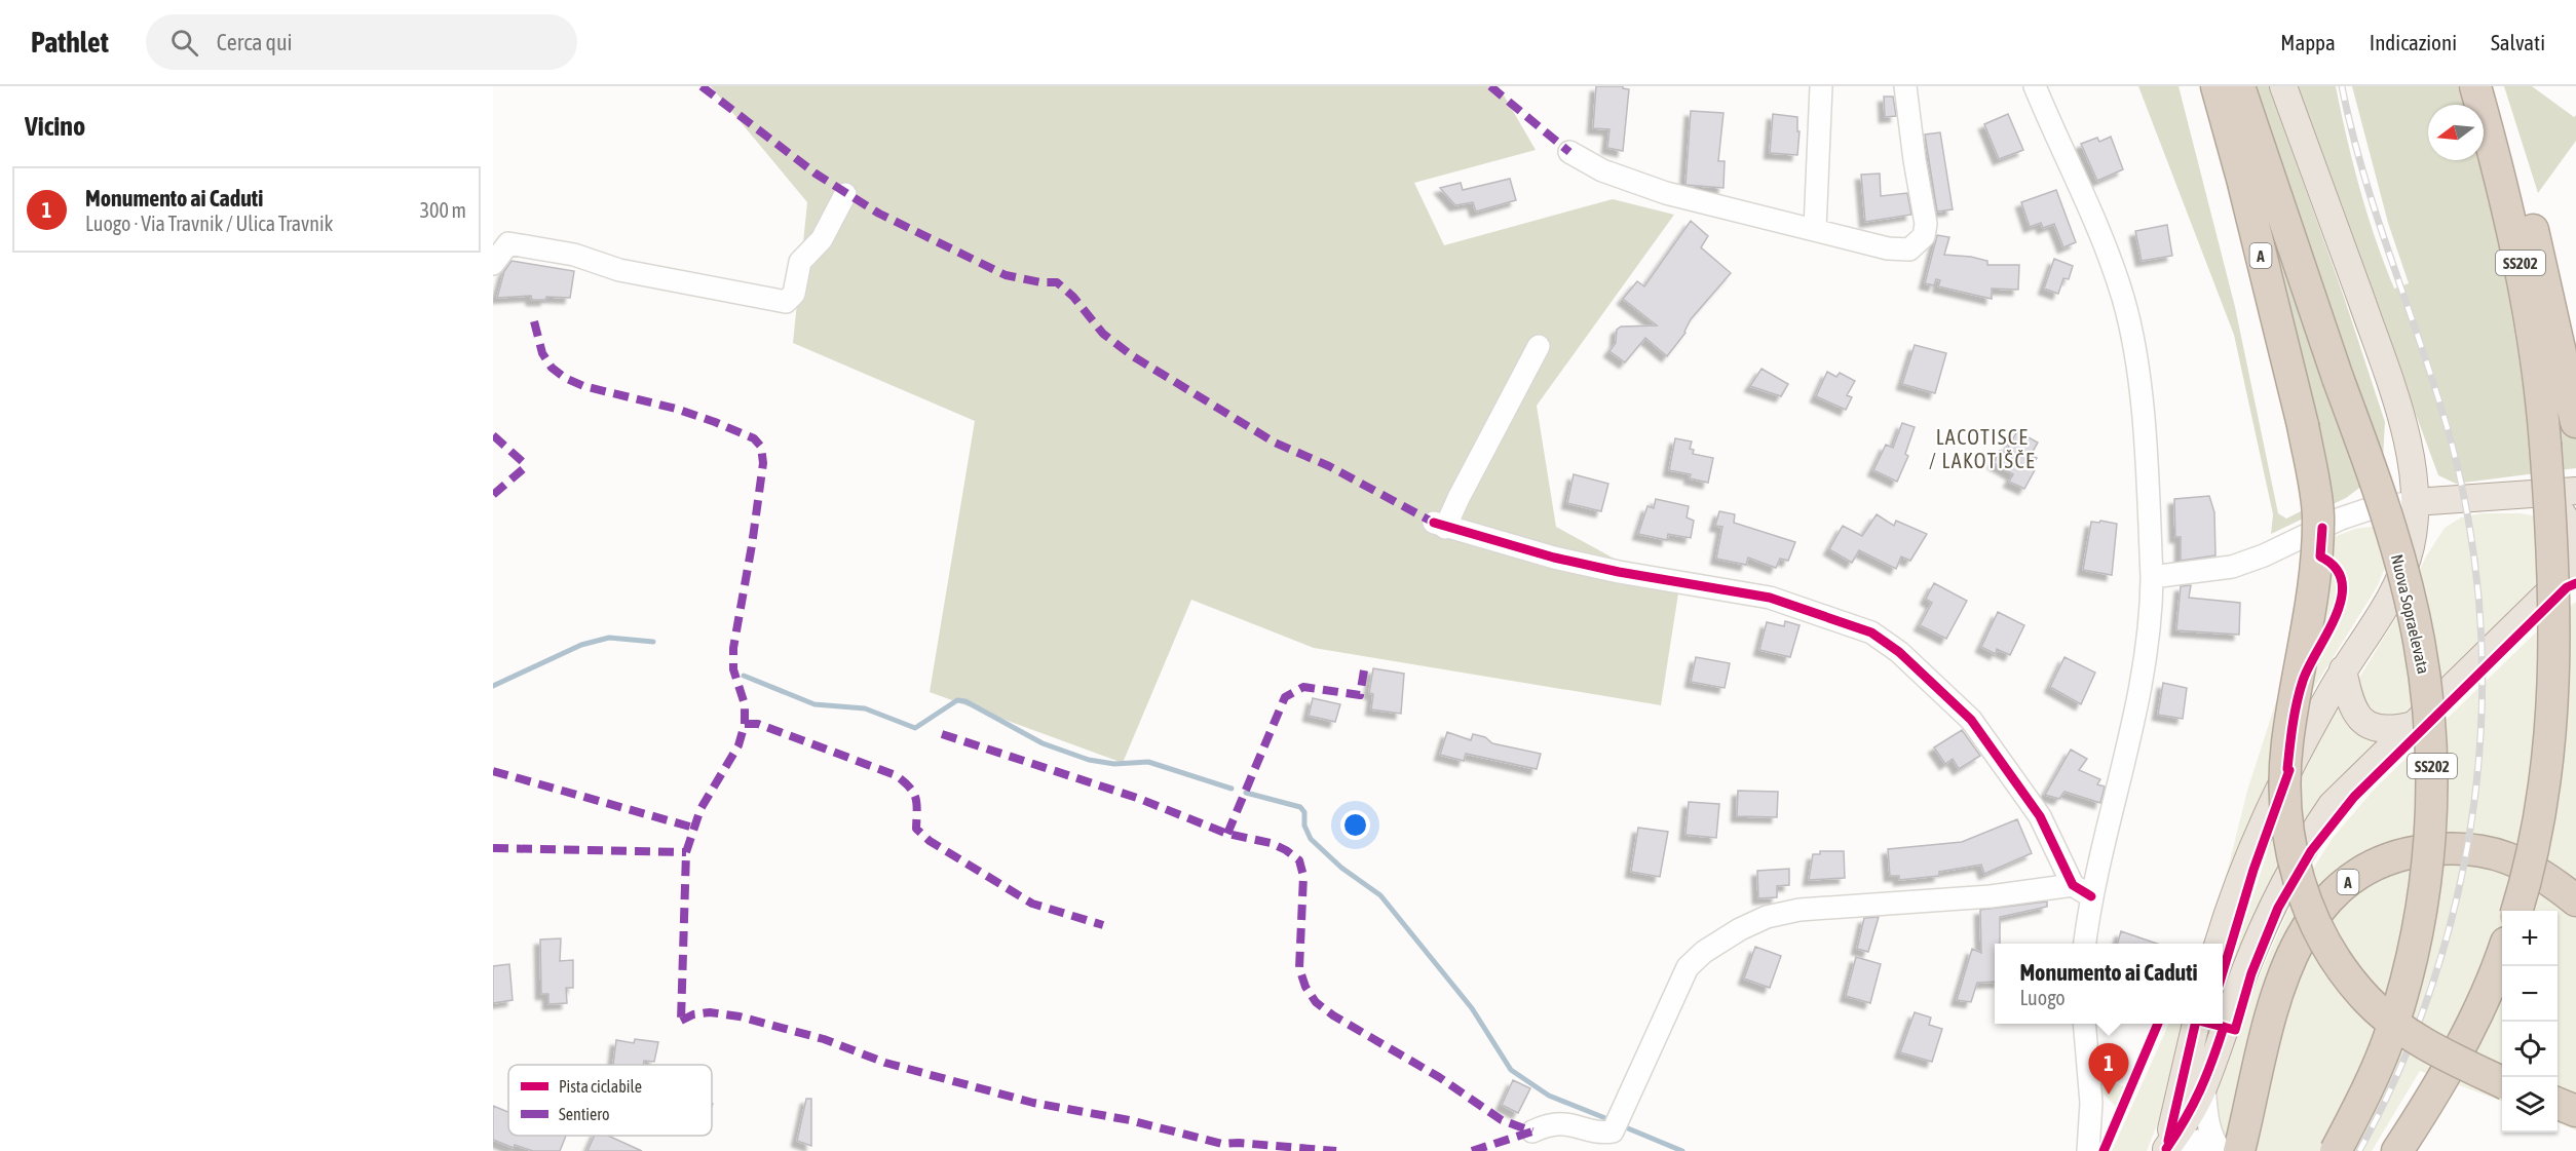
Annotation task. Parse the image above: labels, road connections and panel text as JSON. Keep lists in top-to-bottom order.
{
  "streets": {
    "highway": ["A", "SS202", "Nuova Sopraelevata"]
  },
  "districts": ["LACOTISCE / LAKOTIŠČE"],
  "legend": ["Pista ciclabile", "Sentiero"],
  "north": "left",
  "page": {
    "header": "Pathlet",
    "search": "Cerca qui",
    "nav": ["Mappa", "Indicazioni", "Salvati"],
    "heading": "Vicino",
    "list": [
      {
        "mark": "1",
        "name": "Monumento ai Caduti",
        "note": "Luogo · Via Travnik / Ulica Travnik",
        "value": "300 m"
      }
    ],
    "map_buttons": ["+", "−"],
    "popup": ["Monumento ai Caduti", "Luogo"],
    "pins": "1"
  }
}
